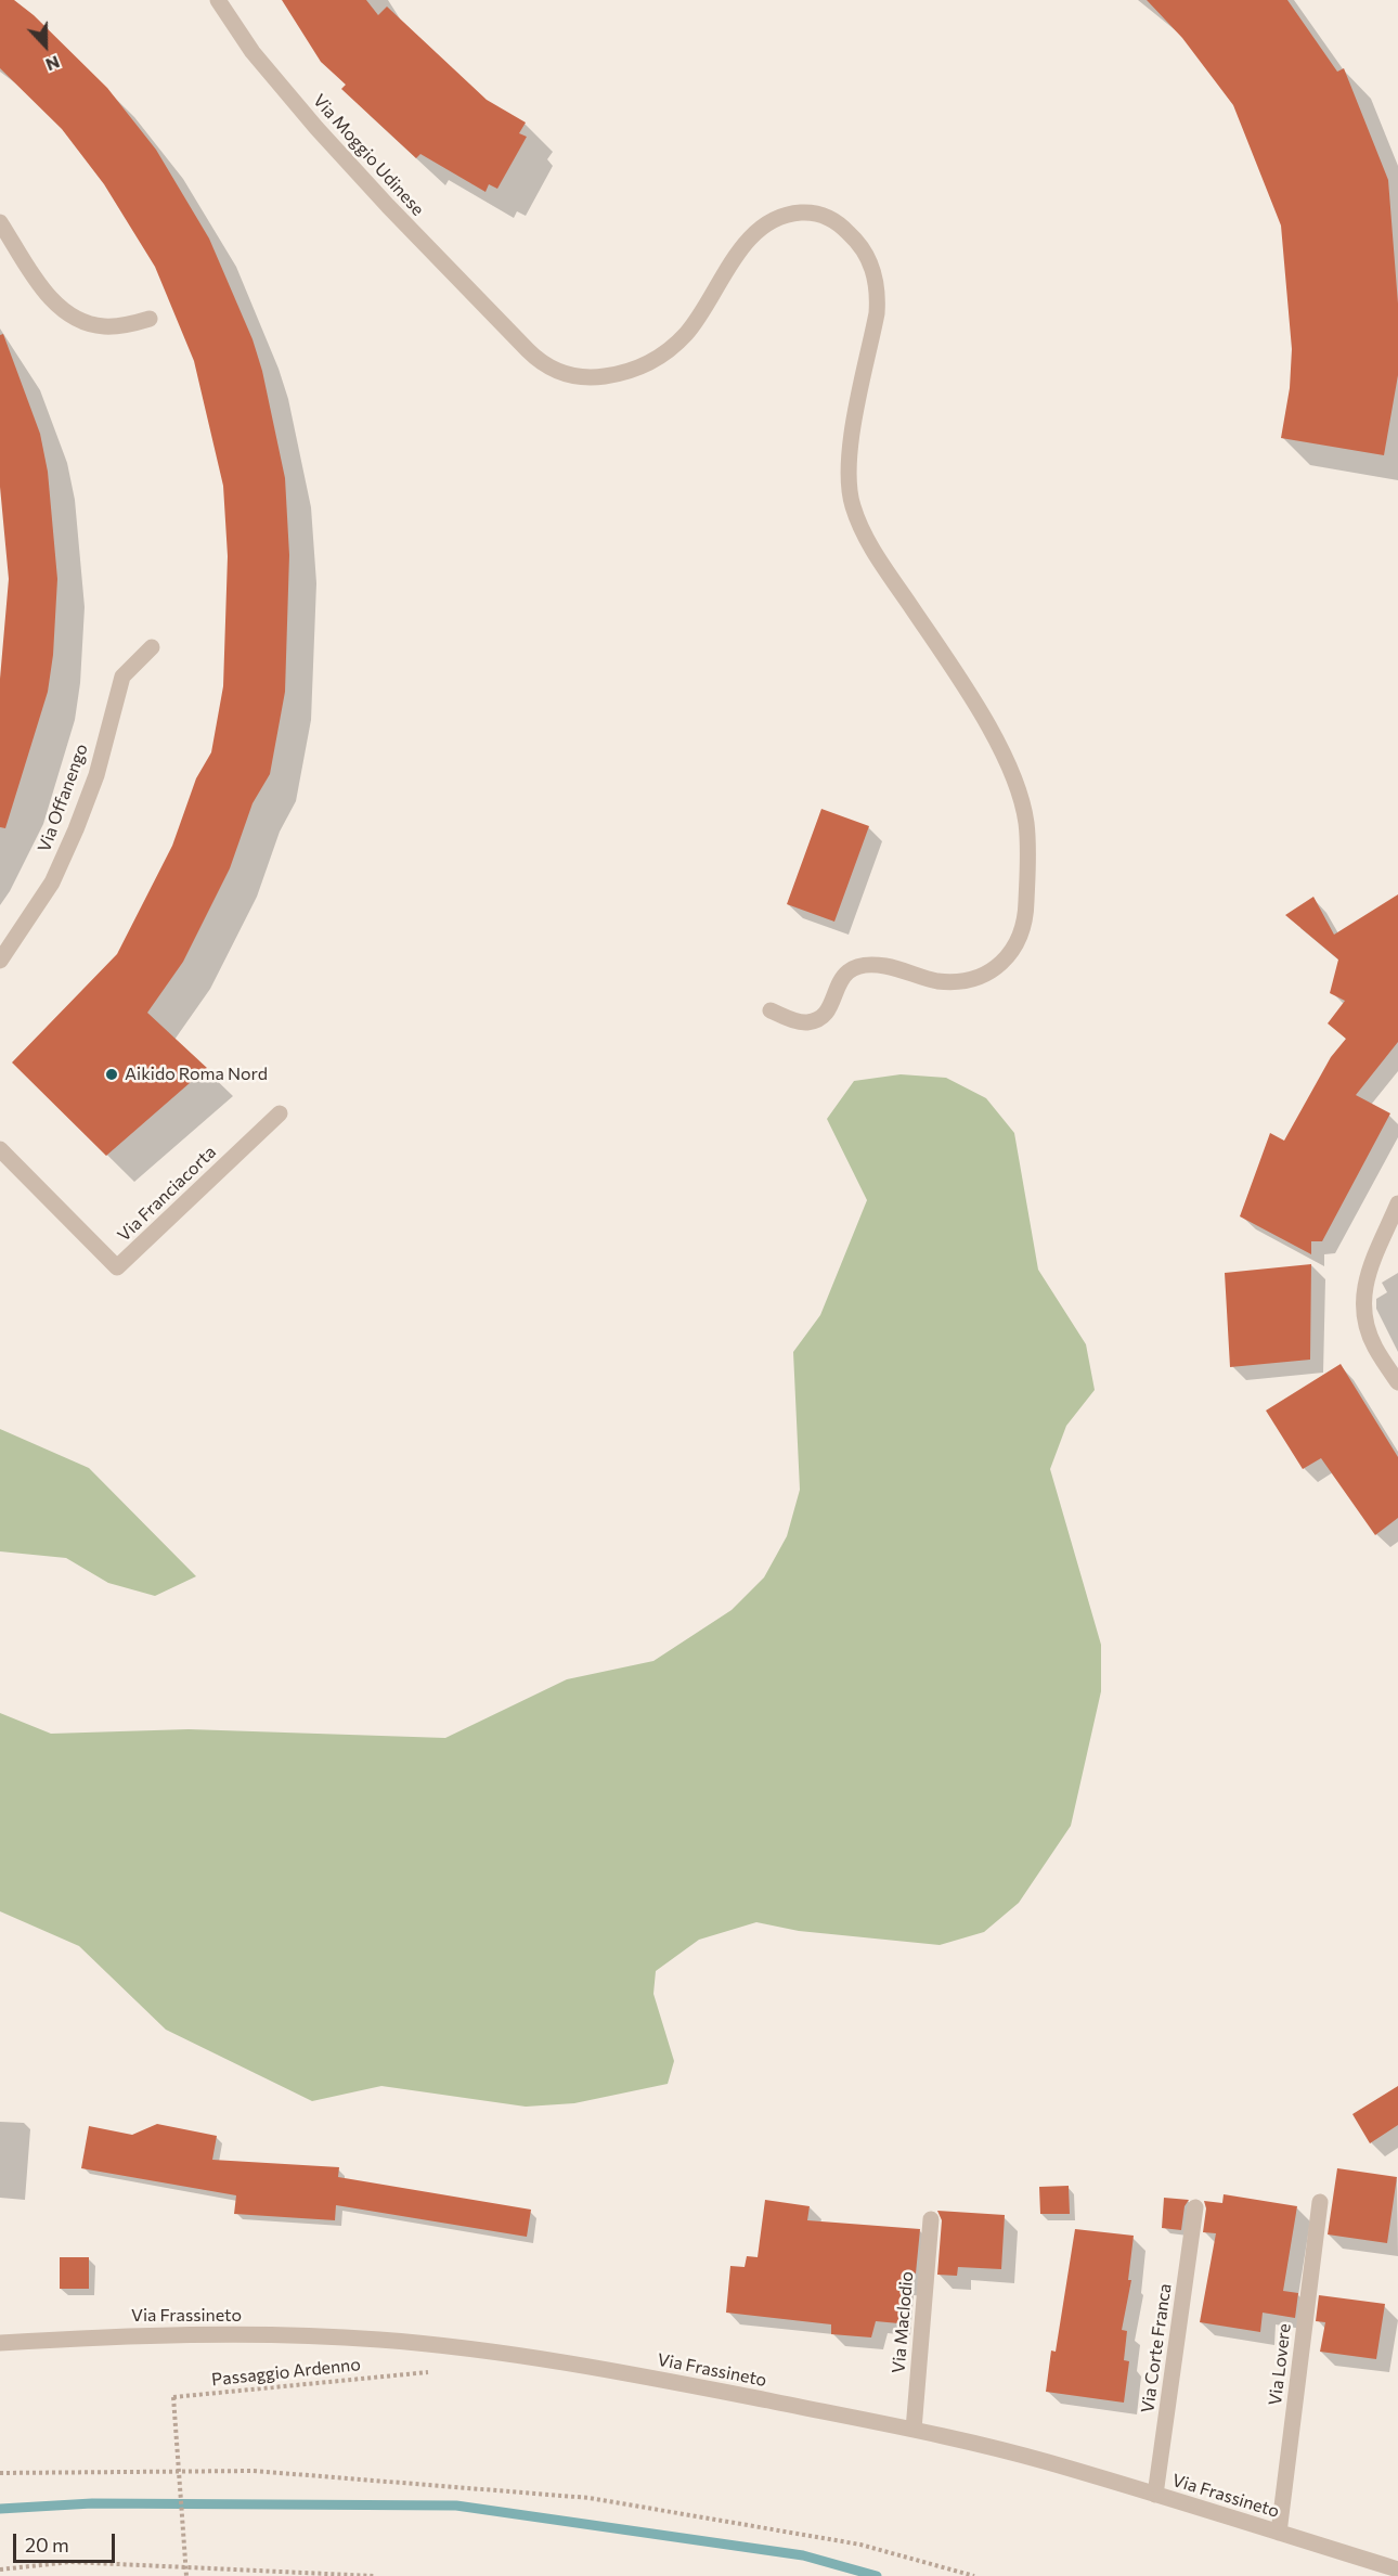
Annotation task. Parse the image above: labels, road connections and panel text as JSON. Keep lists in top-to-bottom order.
{
  "streets": {
    "street": [
      "Via Moggio Udinese",
      "Via Offanengo",
      "Via Franciacorta",
      "Via Frassineto",
      "Via Maclodio",
      "Via Corte Franca",
      "Via Lovere"
    ],
    "path": ["Passaggio Ardenno"]
  },
  "crossings": [
    ["Via Frassineto", "Via Maclodio"],
    ["Via Frassineto", "Via Corte Franca"],
    ["Via Frassineto", "Via Lovere"]
  ],
  "places": ["Aikido Roma Nord"],
  "scale_bar": "20 m",
  "north": "bottom"
}
